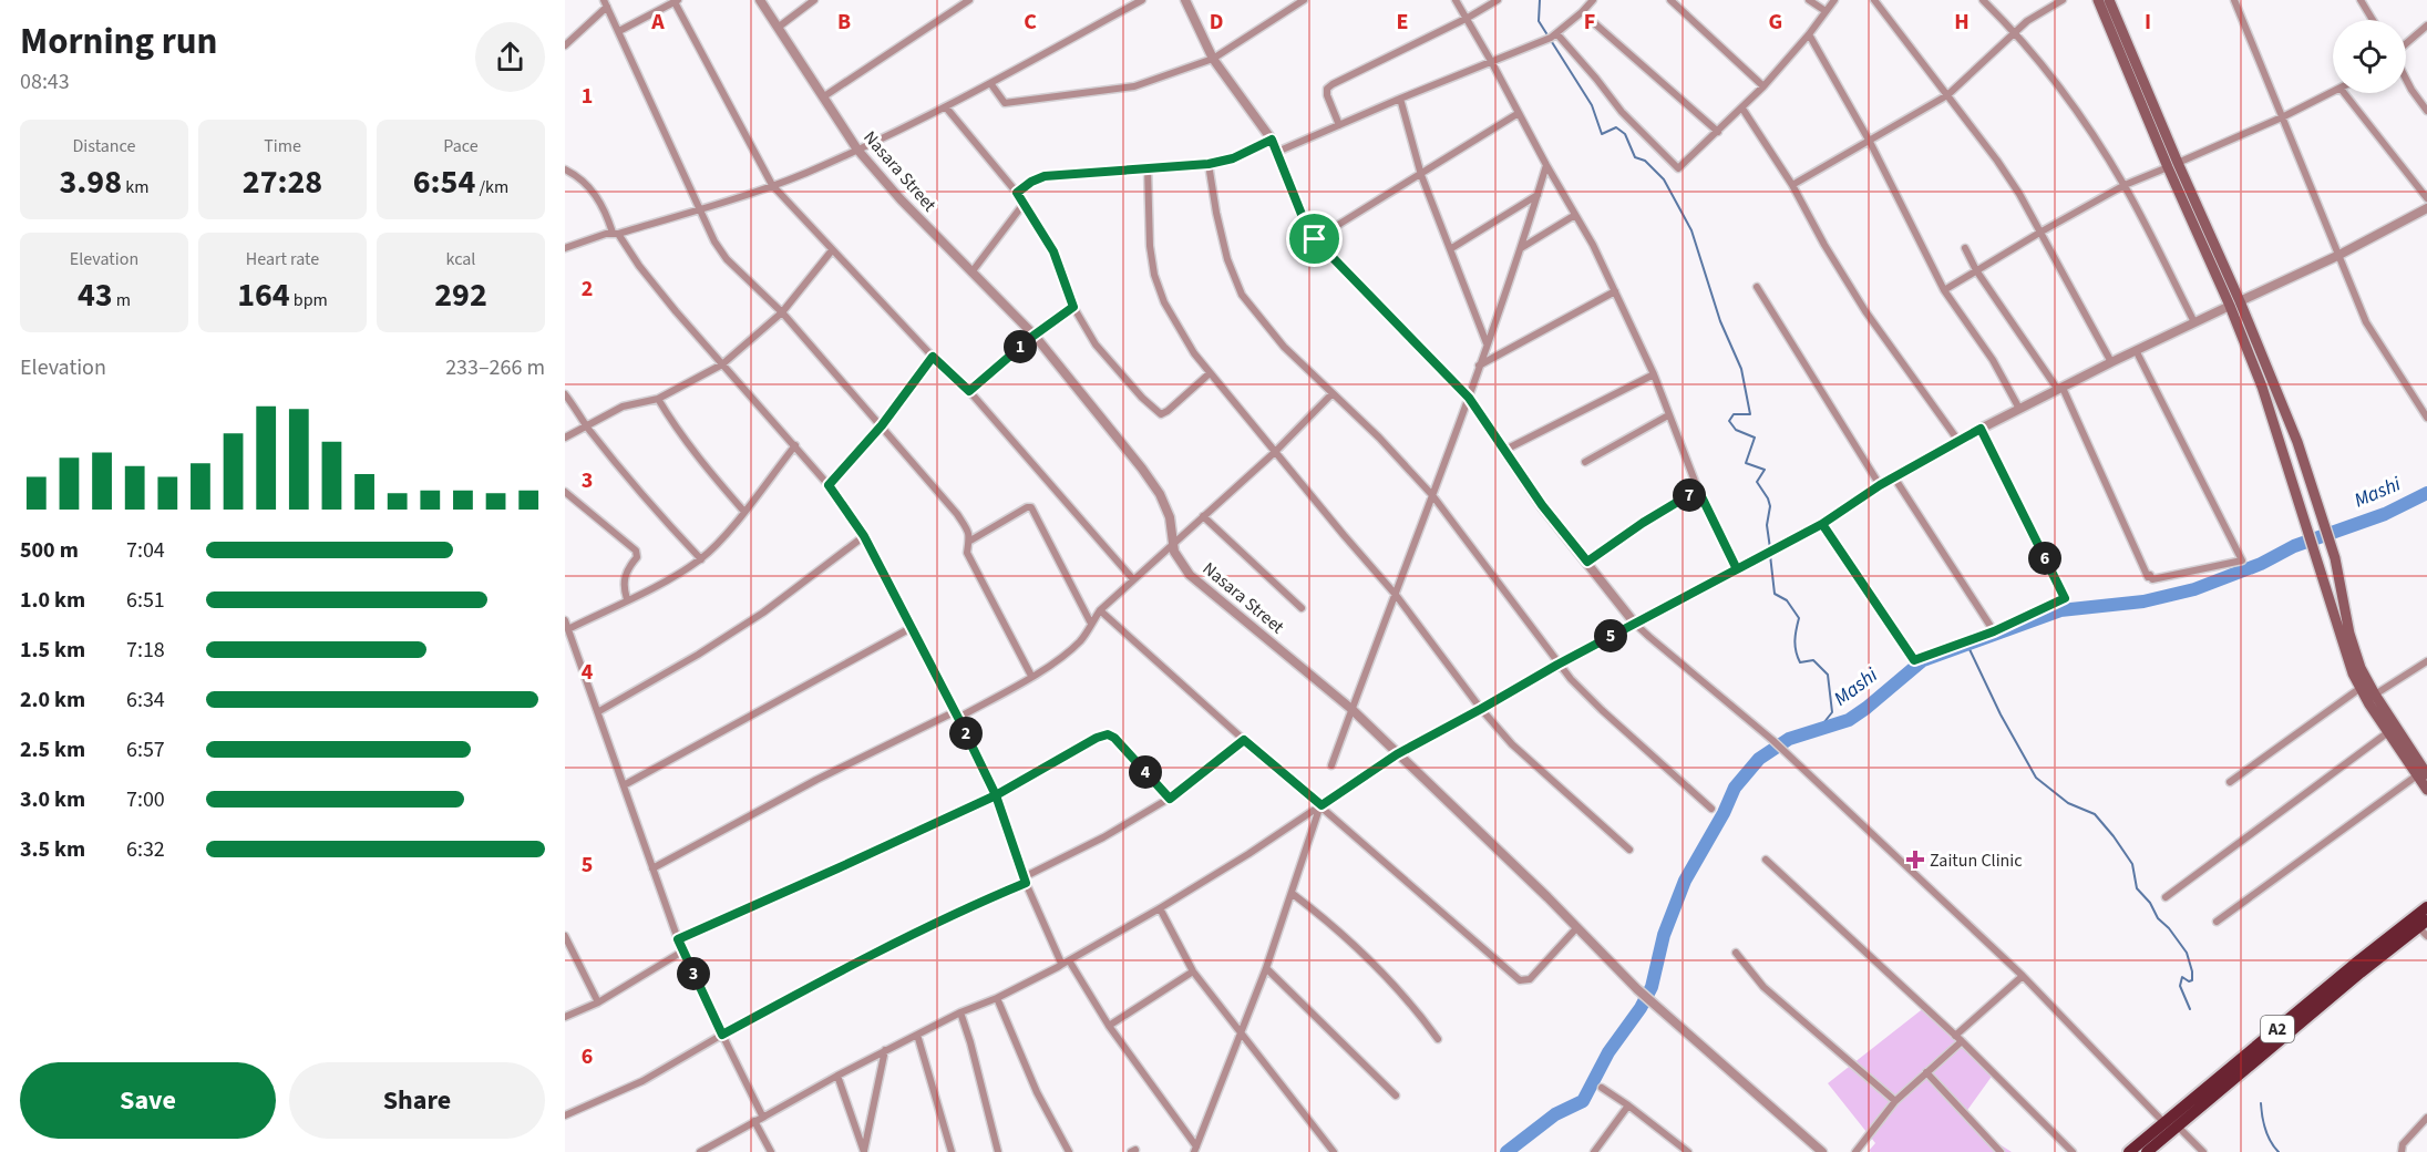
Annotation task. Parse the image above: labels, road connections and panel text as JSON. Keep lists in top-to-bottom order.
{
  "streets": {
    "highway": ["A2"],
    "street": ["Nasara Street"]
  },
  "water": ["Mashi"],
  "places": {
    "health": ["Zaitun Clinic"]
  },
  "page": {
    "heading": ["Morning run", "08:43"],
    "stats": [
      ["Distance", "3.98 km"],
      ["Time", "27:28"],
      ["Pace", "6:54 /km"],
      ["Elevation", "43 m"],
      ["Heart rate", "164 bpm"],
      ["kcal", "292"]
    ],
    "pins": [
      "1",
      "7",
      "6",
      "5",
      "2",
      "4",
      "3"
    ],
    "chart": ["Elevation", "233–266 m"],
    "list": [
      {
        "name": "500 m",
        "note": "7:04"
      },
      {
        "name": "1.0 km",
        "note": "6:51"
      },
      {
        "name": "1.5 km",
        "note": "7:18"
      },
      {
        "name": "2.0 km",
        "note": "6:34"
      },
      {
        "name": "2.5 km",
        "note": "6:57"
      },
      {
        "name": "3.0 km",
        "note": "7:00"
      },
      {
        "name": "3.5 km",
        "note": "6:32"
      }
    ],
    "buttons": ["Save", "Share"]
  },
  "grid": {
    "columns": [
      "A",
      "B",
      "C",
      "D",
      "E",
      "F",
      "G",
      "H",
      "I"
    ],
    "rows": [
      "1",
      "2",
      "3",
      "4",
      "5",
      "6"
    ]
  }
}
